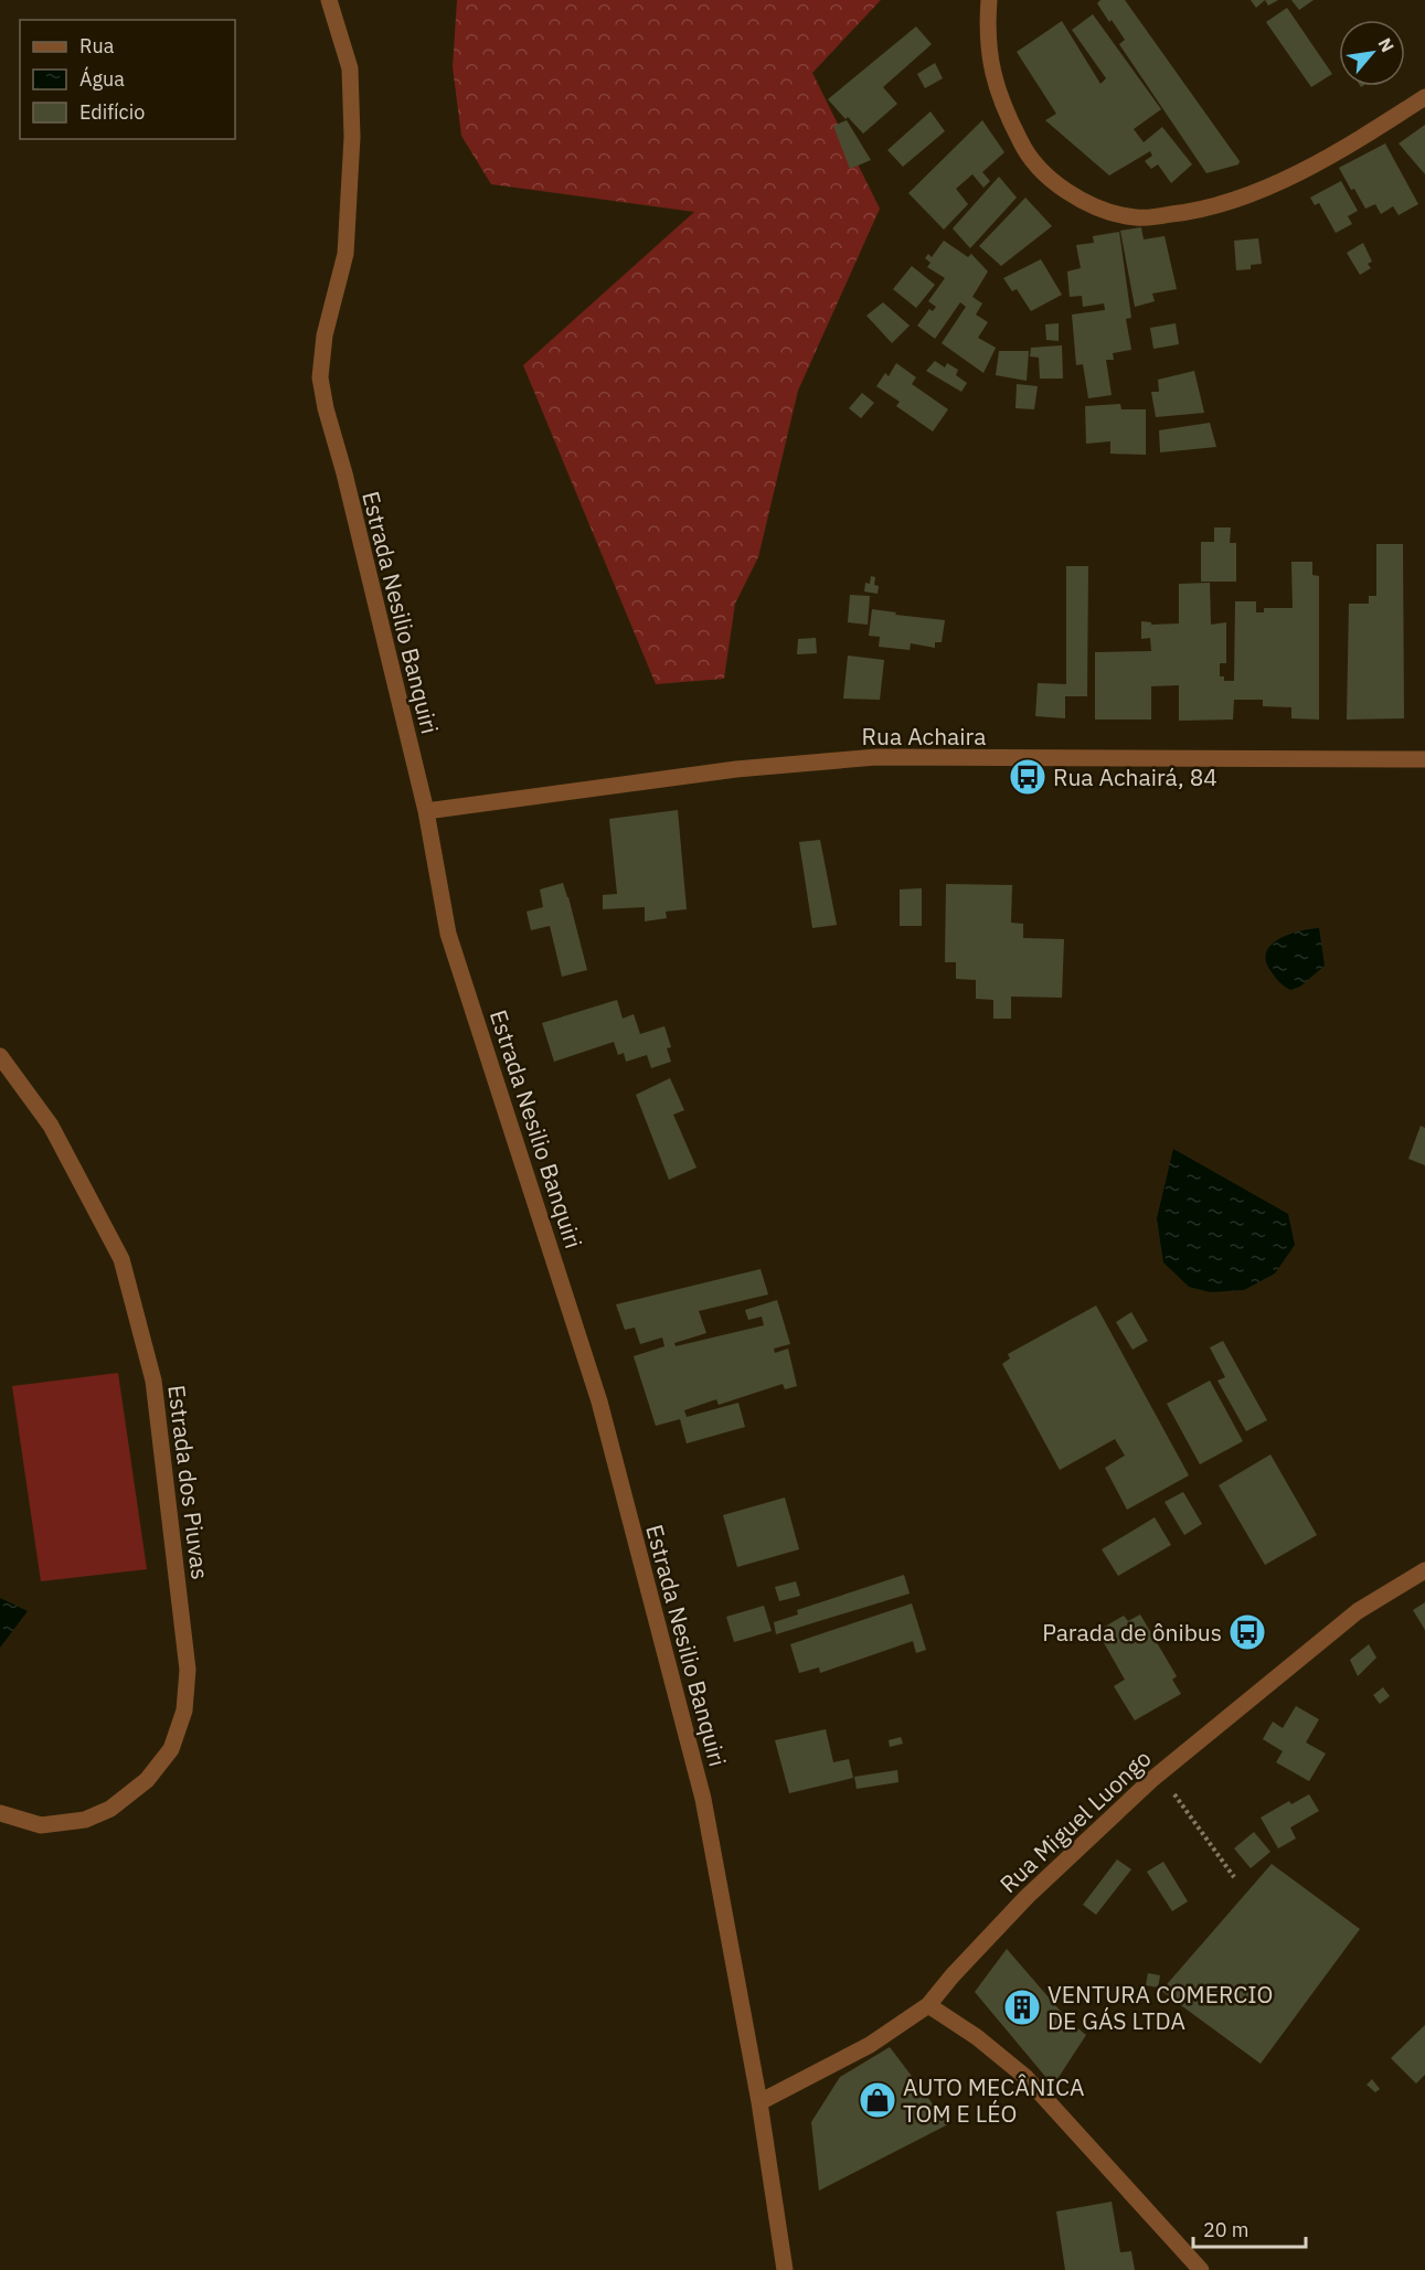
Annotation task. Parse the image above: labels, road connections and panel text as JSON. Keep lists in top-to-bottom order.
{
  "streets": {
    "street": [
      "Estrada Nesilio Banquiri",
      "Rua Achaira",
      "Estrada dos Piuvas",
      "Rua Miguel Luongo"
    ]
  },
  "crossings": [
    ["Estrada Nesilio Banquiri", "Rua Achaira"],
    ["Estrada Nesilio Banquiri", "Rua Miguel Luongo"]
  ],
  "places": {
    "bus stop": ["Rua Achairá, 84", "Parada de ônibus"],
    "building": ["VENTURA COMERCIO DE GÁS LTDA"],
    "shop": ["AUTO MECÂNICA TOM E LÉO"]
  },
  "legend": ["Rua", "Água", "Edifício"],
  "scale_bar": "20 m",
  "north": "top right"
}
